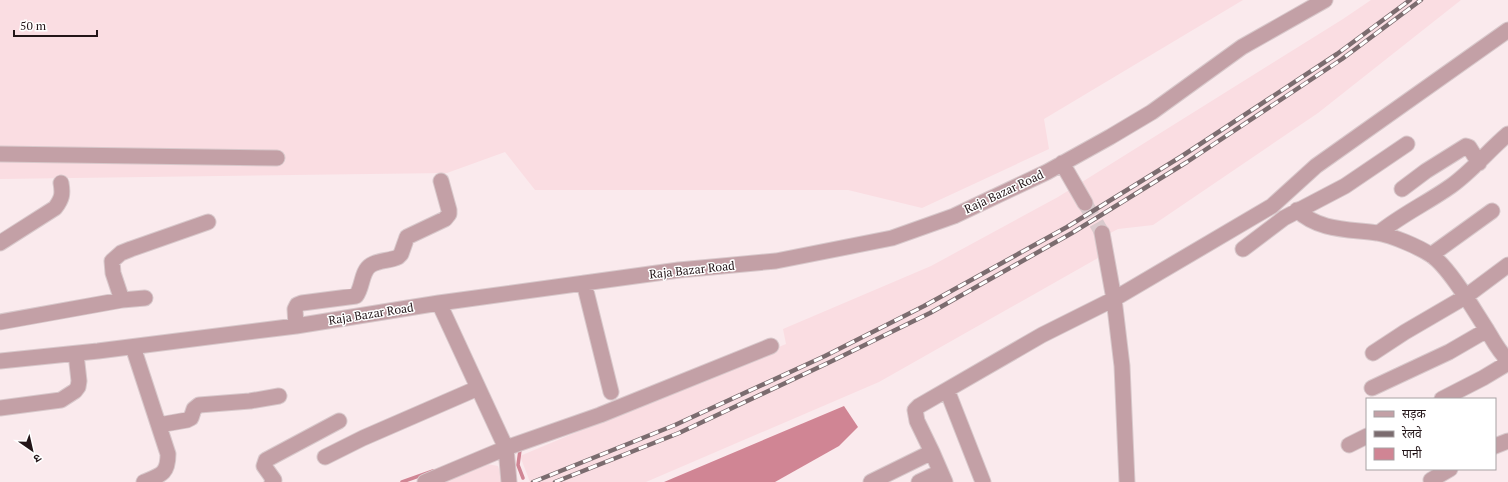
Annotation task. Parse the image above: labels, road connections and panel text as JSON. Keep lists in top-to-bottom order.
{
  "streets": {
    "street": ["Raja Bazar Road"]
  },
  "legend": ["सड़क", "रेलवे", "पानी"],
  "scale_bar": "50 m",
  "north": "bottom right"
}
